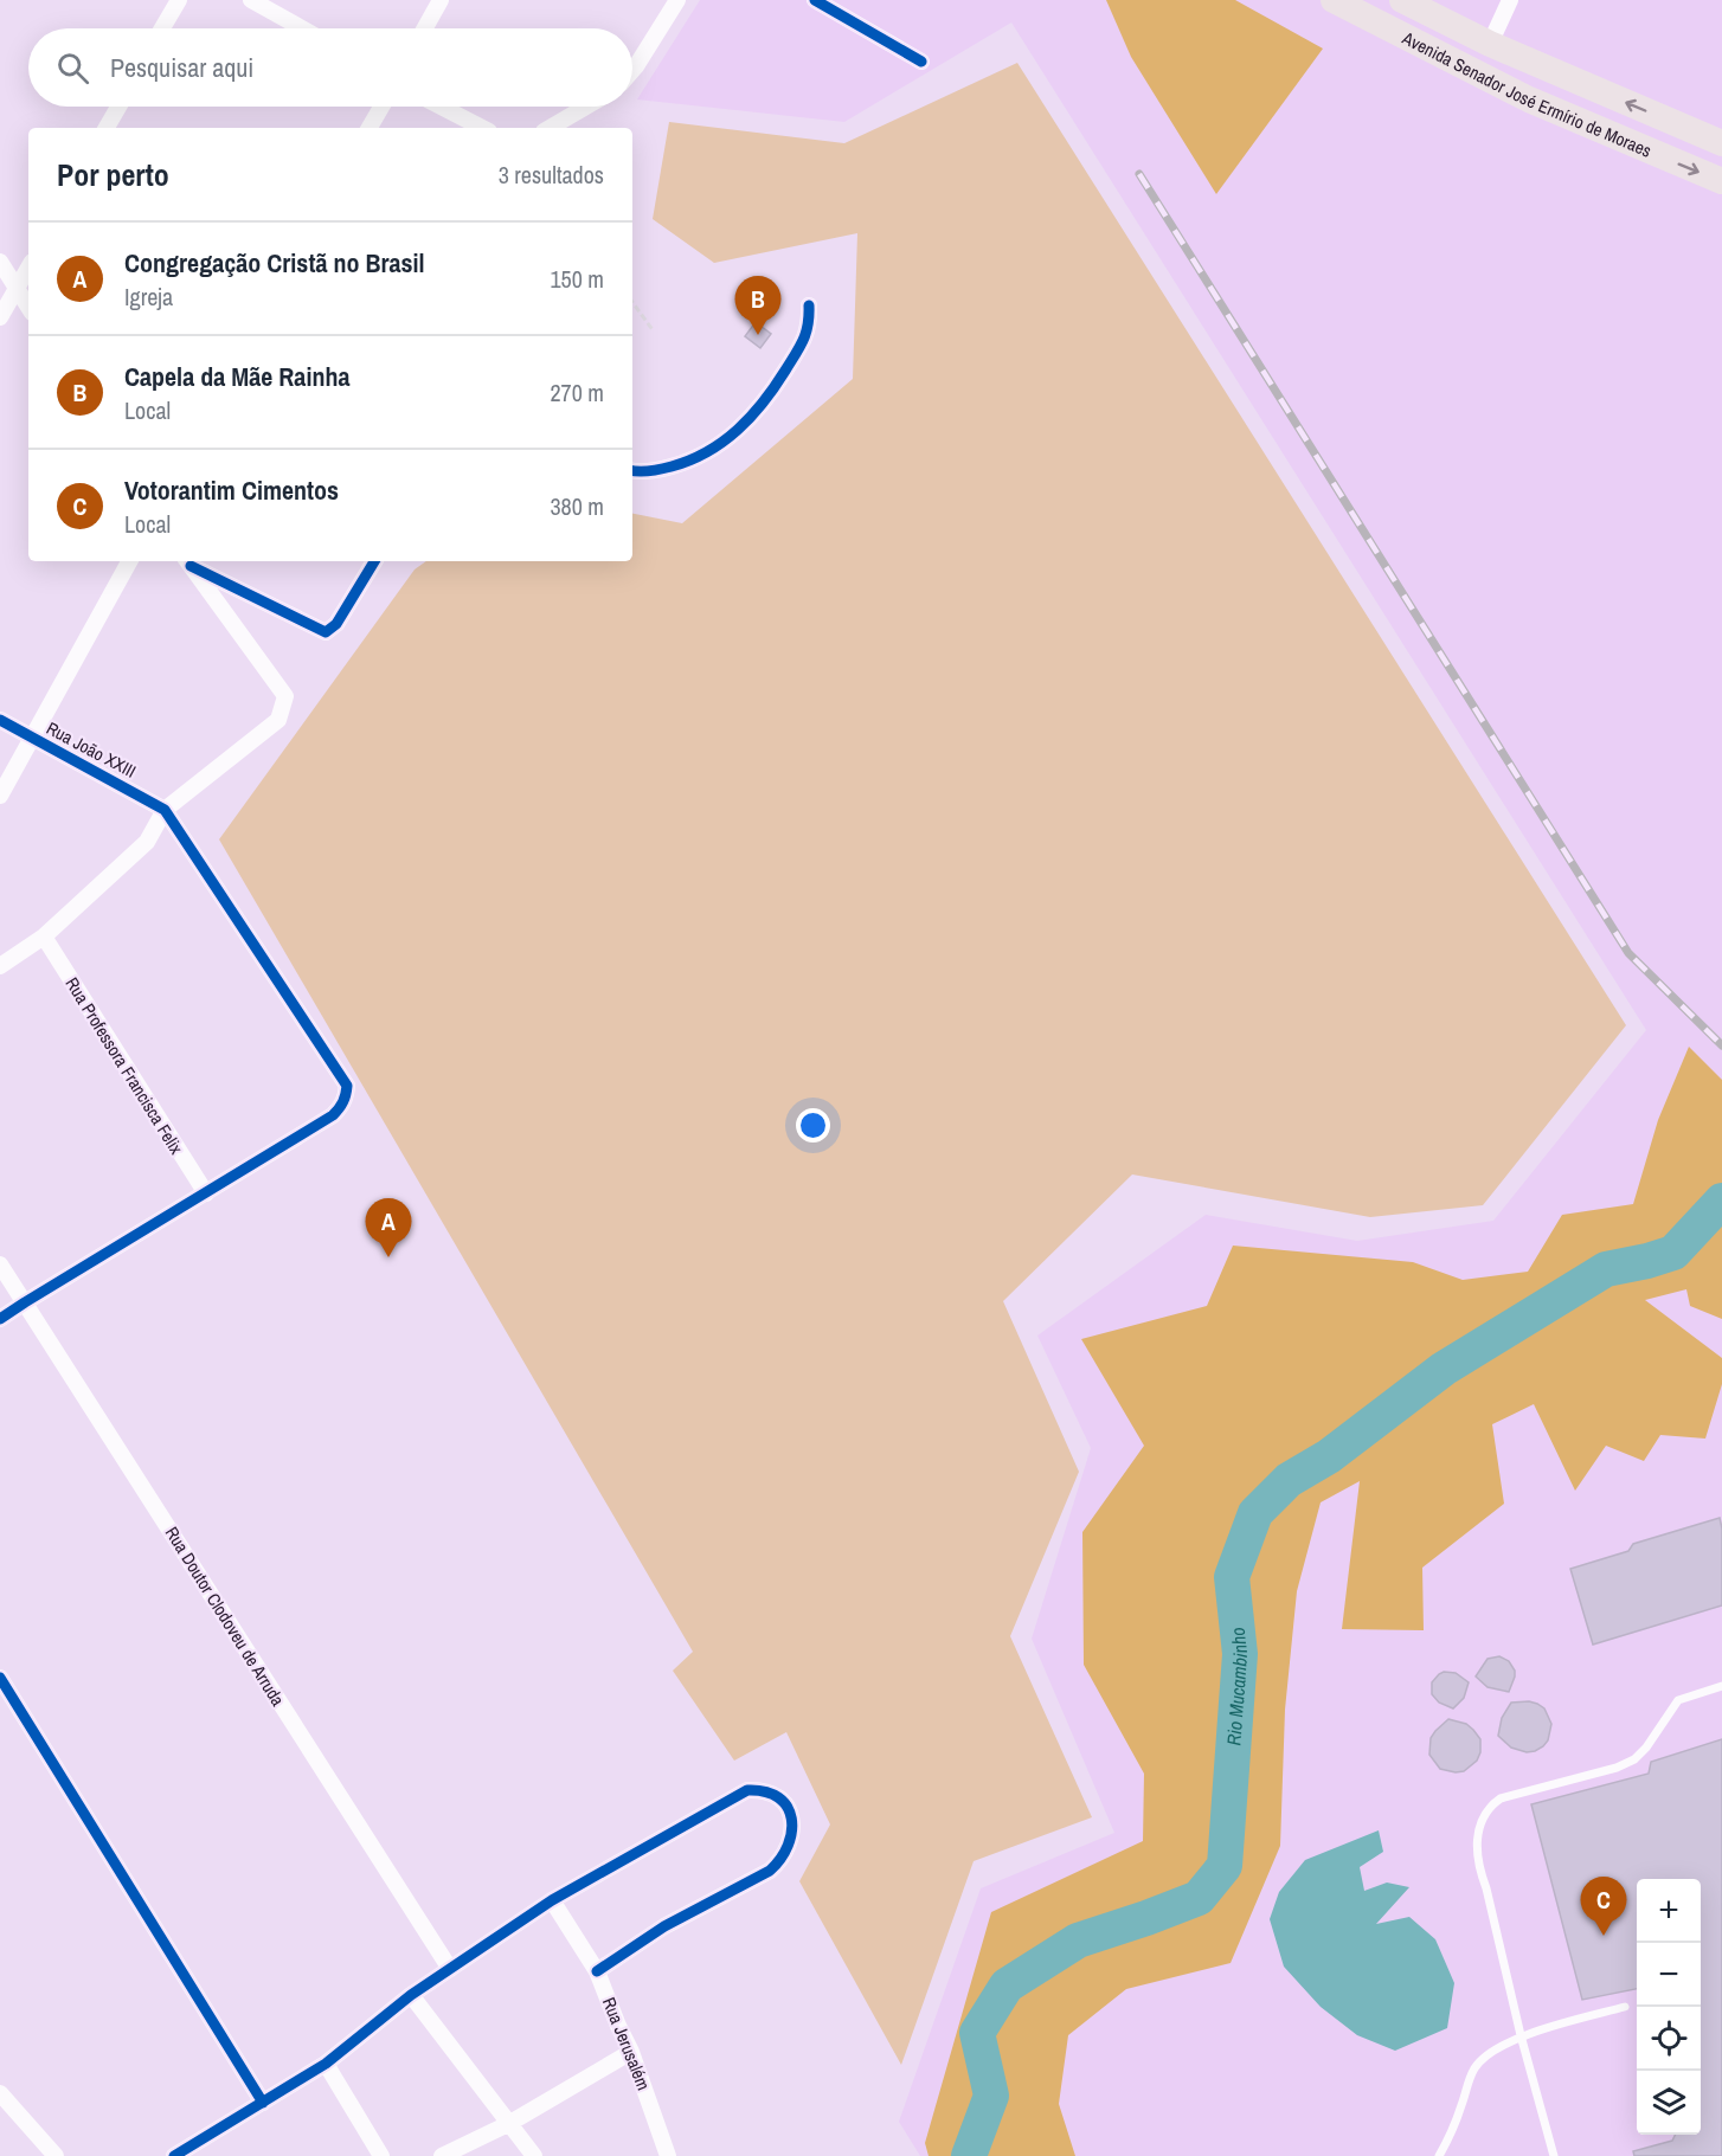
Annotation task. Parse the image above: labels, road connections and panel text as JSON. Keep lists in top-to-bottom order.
{
  "streets": {
    "main road": ["Avenida Senador José Ermírio de Moraes"],
    "street": [
      "Rua João XXIII",
      "Rua Professora Francisca Felix",
      "Rua Doutor Clodoveu de Arruda",
      "Rua Jerusalém"
    ]
  },
  "water": ["Rio Mucambinho"],
  "page": {
    "search": "Pesquisar aqui",
    "heading": ["Por perto", "3 resultados"],
    "list": [
      {
        "mark": "A",
        "name": "Congregação Cristã no Brasil",
        "note": "Igreja",
        "value": "150 m"
      },
      {
        "mark": "B",
        "name": "Capela da Mãe Rainha",
        "note": "Local",
        "value": "270 m"
      },
      {
        "mark": "C",
        "name": "Votorantim Cimentos",
        "note": "Local",
        "value": "380 m"
      }
    ],
    "pins": ["B", "A", "C"],
    "map_buttons": ["+", "−"]
  }
}
